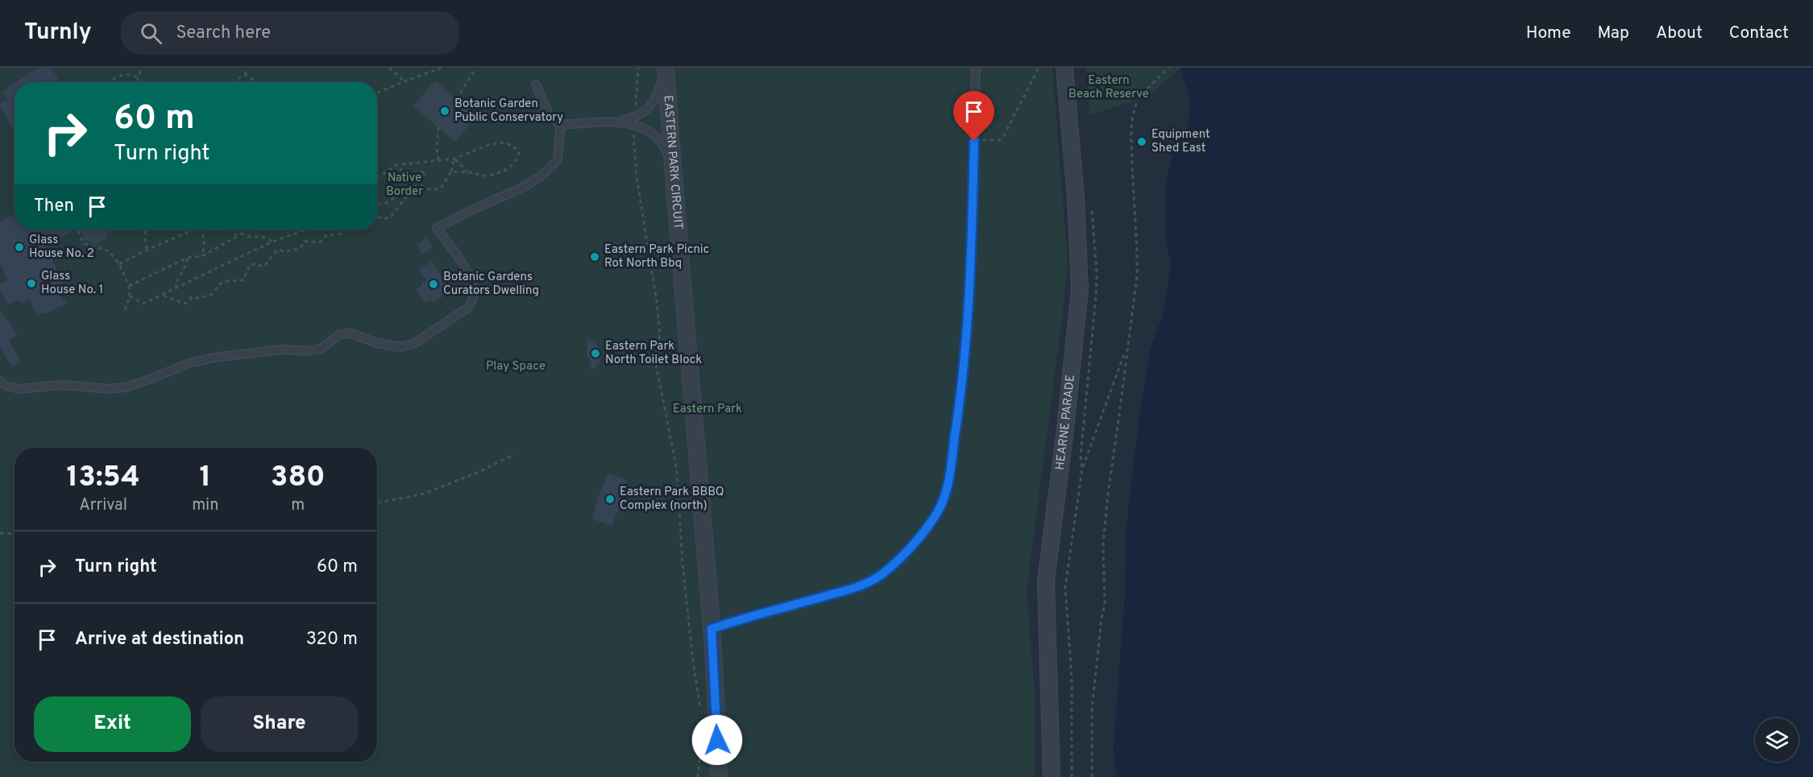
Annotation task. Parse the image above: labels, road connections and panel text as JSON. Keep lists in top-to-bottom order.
{
  "streets": {
    "street": ["EASTERN PARK CIRCUIT", "HEARNE PARADE"]
  },
  "parks": [
    "Eastern Beach Reserve",
    "Native Border",
    "Play Space",
    "Eastern Park"
  ],
  "places": [
    "Botanic Garden Public Conservatory",
    "Equipment Shed East",
    "Glass House No. 2",
    "Eastern Park Picnic Rot North Bbq",
    "Glass House No. 1",
    "Botanic Gardens Curators Dwelling",
    "Eastern Park North Toilet Block",
    "Eastern Park BBBQ Complex (north)"
  ],
  "page": {
    "header": "Turnly",
    "search": "Search here",
    "nav": [
      "Home",
      "Map",
      "About",
      "Contact"
    ],
    "turn": ["60 m", "Turn right"],
    "then": "Then",
    "eta": [
      "13:54",
      "Arrival",
      "1",
      "min",
      "380",
      "m"
    ],
    "list": [
      {
        "name": "Turn right",
        "value": "60 m"
      },
      {
        "name": "Arrive at destination",
        "value": "320 m"
      }
    ],
    "buttons": ["Exit", "Share"]
  }
}
